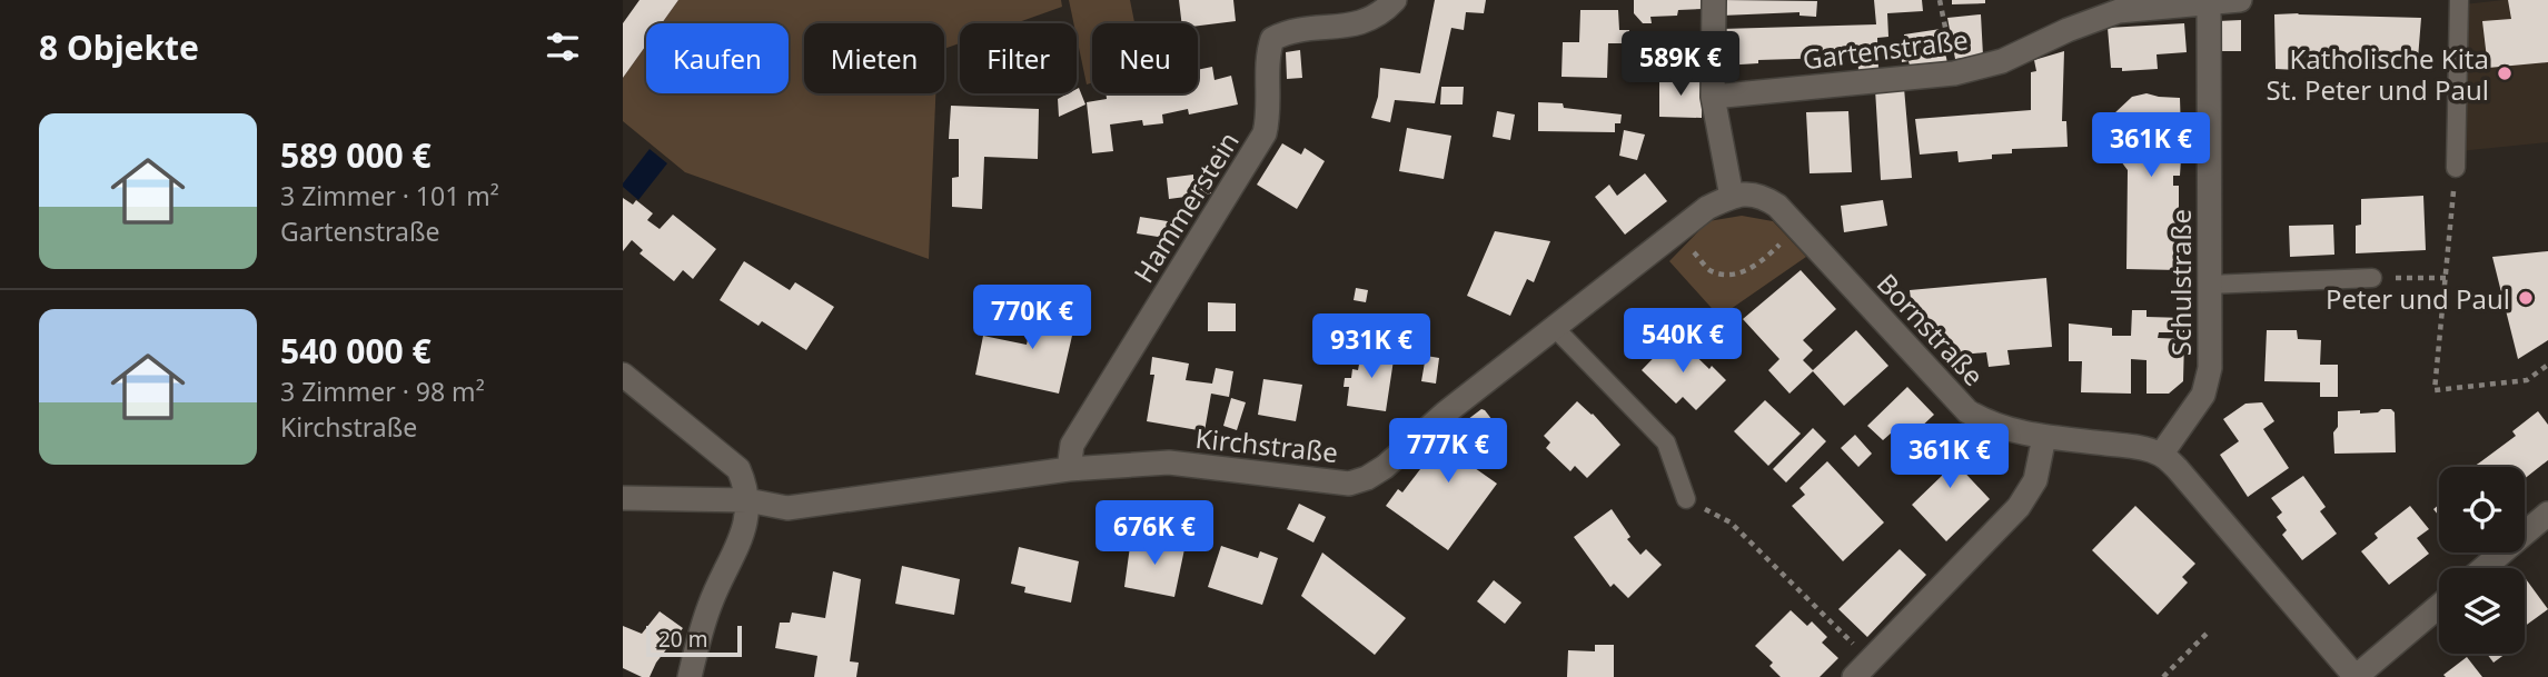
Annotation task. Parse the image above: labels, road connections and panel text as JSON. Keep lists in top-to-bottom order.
{
  "streets": {
    "street": [
      "Gartenstraße",
      "Hammerstein",
      "Schulstraße",
      "Bornstraße",
      "Kirchstraße"
    ]
  },
  "crossings": [
    ["Gartenstraße", "Schulstraße"],
    ["Hammerstein", "Kirchstraße"],
    ["Schulstraße", "Bornstraße"],
    ["Bornstraße", "Kirchstraße"]
  ],
  "places": ["Katholische Kita St. Peter und Paul", "Peter und Paul"],
  "scale_bar": "20 m",
  "page": {
    "heading": "8 Objekte",
    "chip": [
      "Kaufen",
      "Mieten",
      "Filter",
      "Neu"
    ],
    "price": [
      "589K €",
      "361K €",
      "770K €",
      "540K €",
      "931K €",
      "777K €",
      "361K €",
      "676K €"
    ],
    "list": [
      {
        "name": "589 000 €",
        "note": "3 Zimmer · 101 m² · Gartenstraße"
      },
      {
        "name": "540 000 €",
        "note": "3 Zimmer · 98 m² · Kirchstraße"
      }
    ],
    "scale": "20 m"
  }
}
